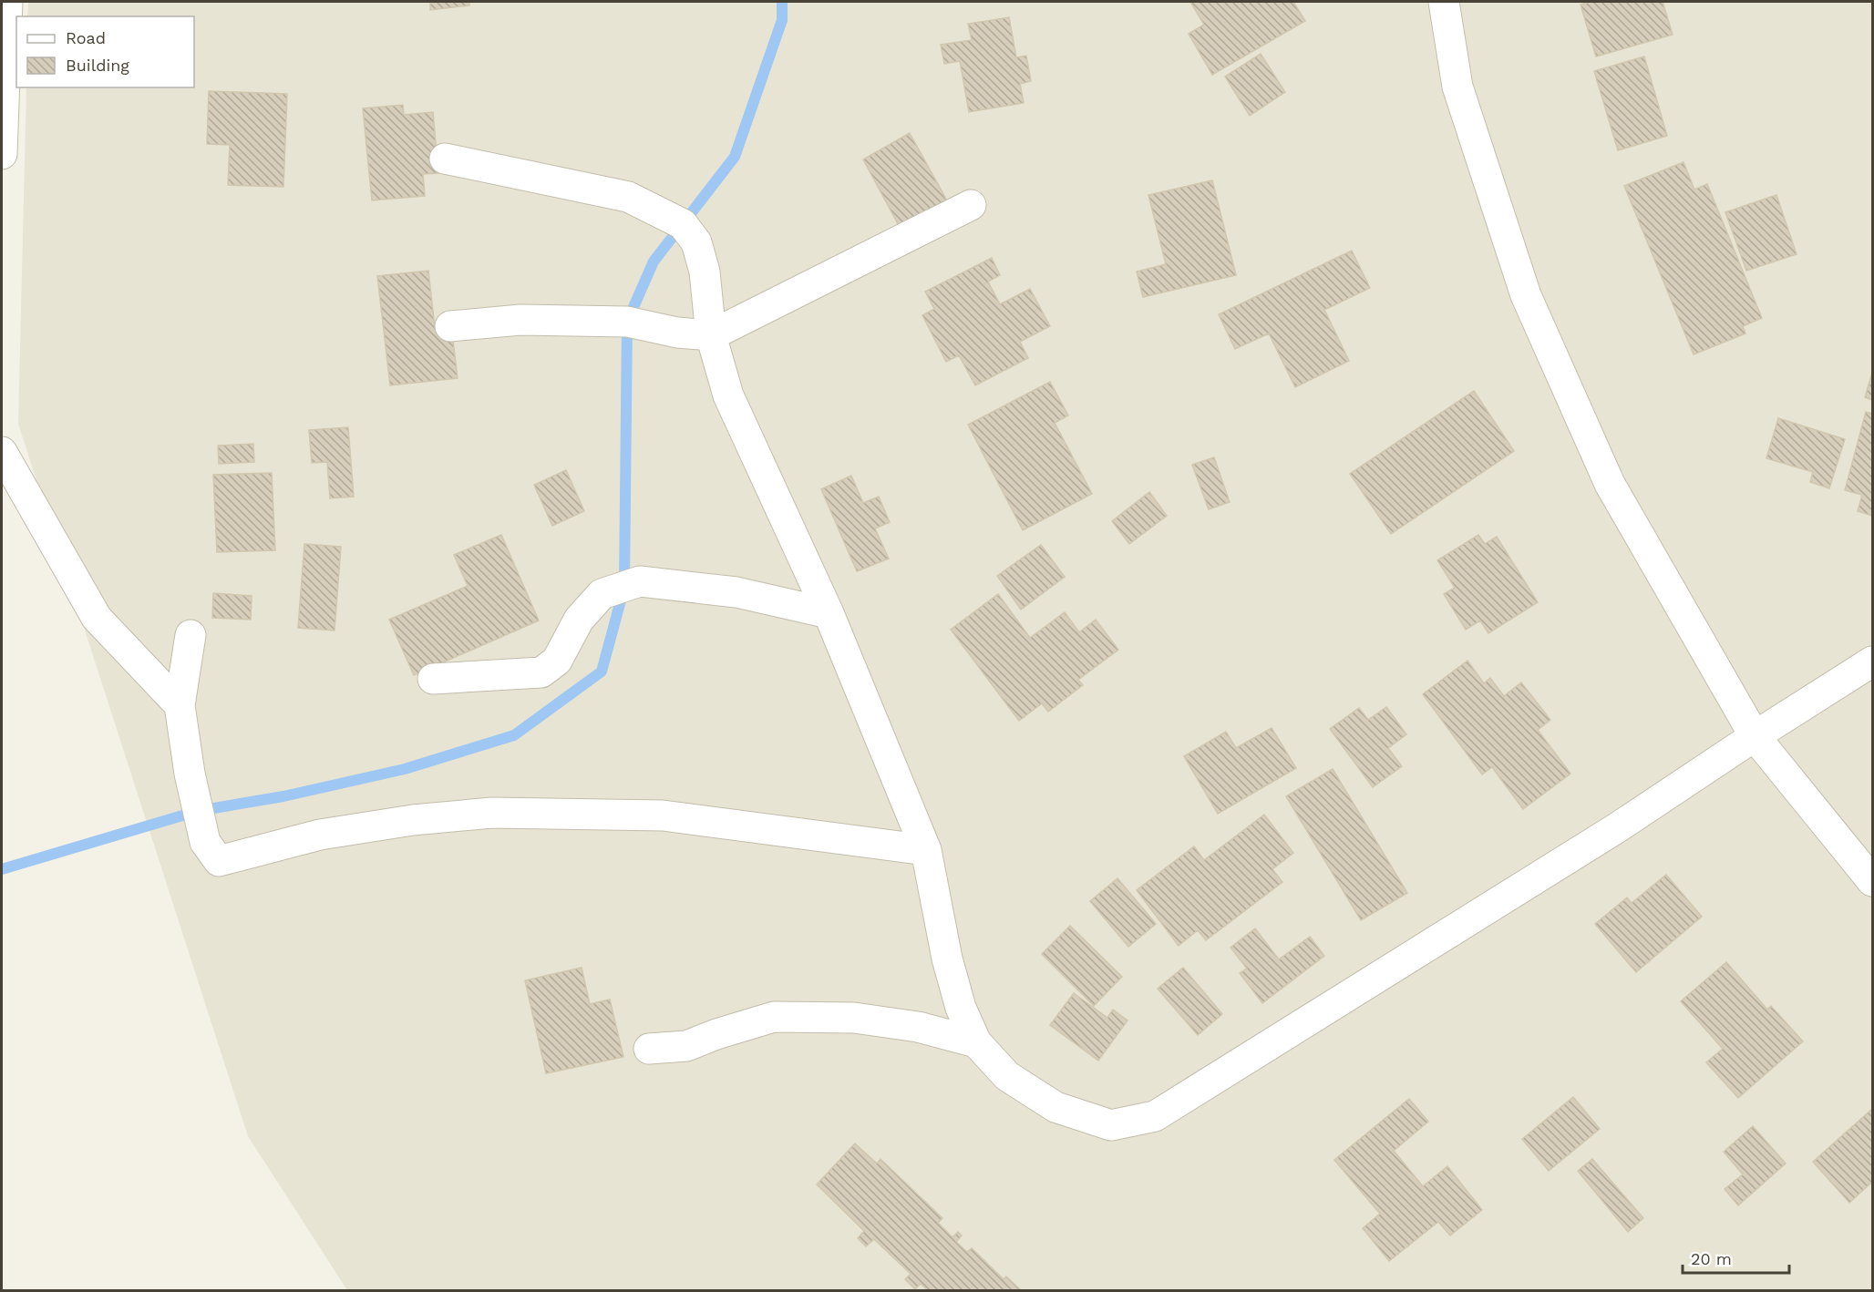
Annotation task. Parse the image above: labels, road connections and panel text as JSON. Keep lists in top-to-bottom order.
{
  "legend": ["Road", "Building"],
  "scale_bar": "20 m"
}
